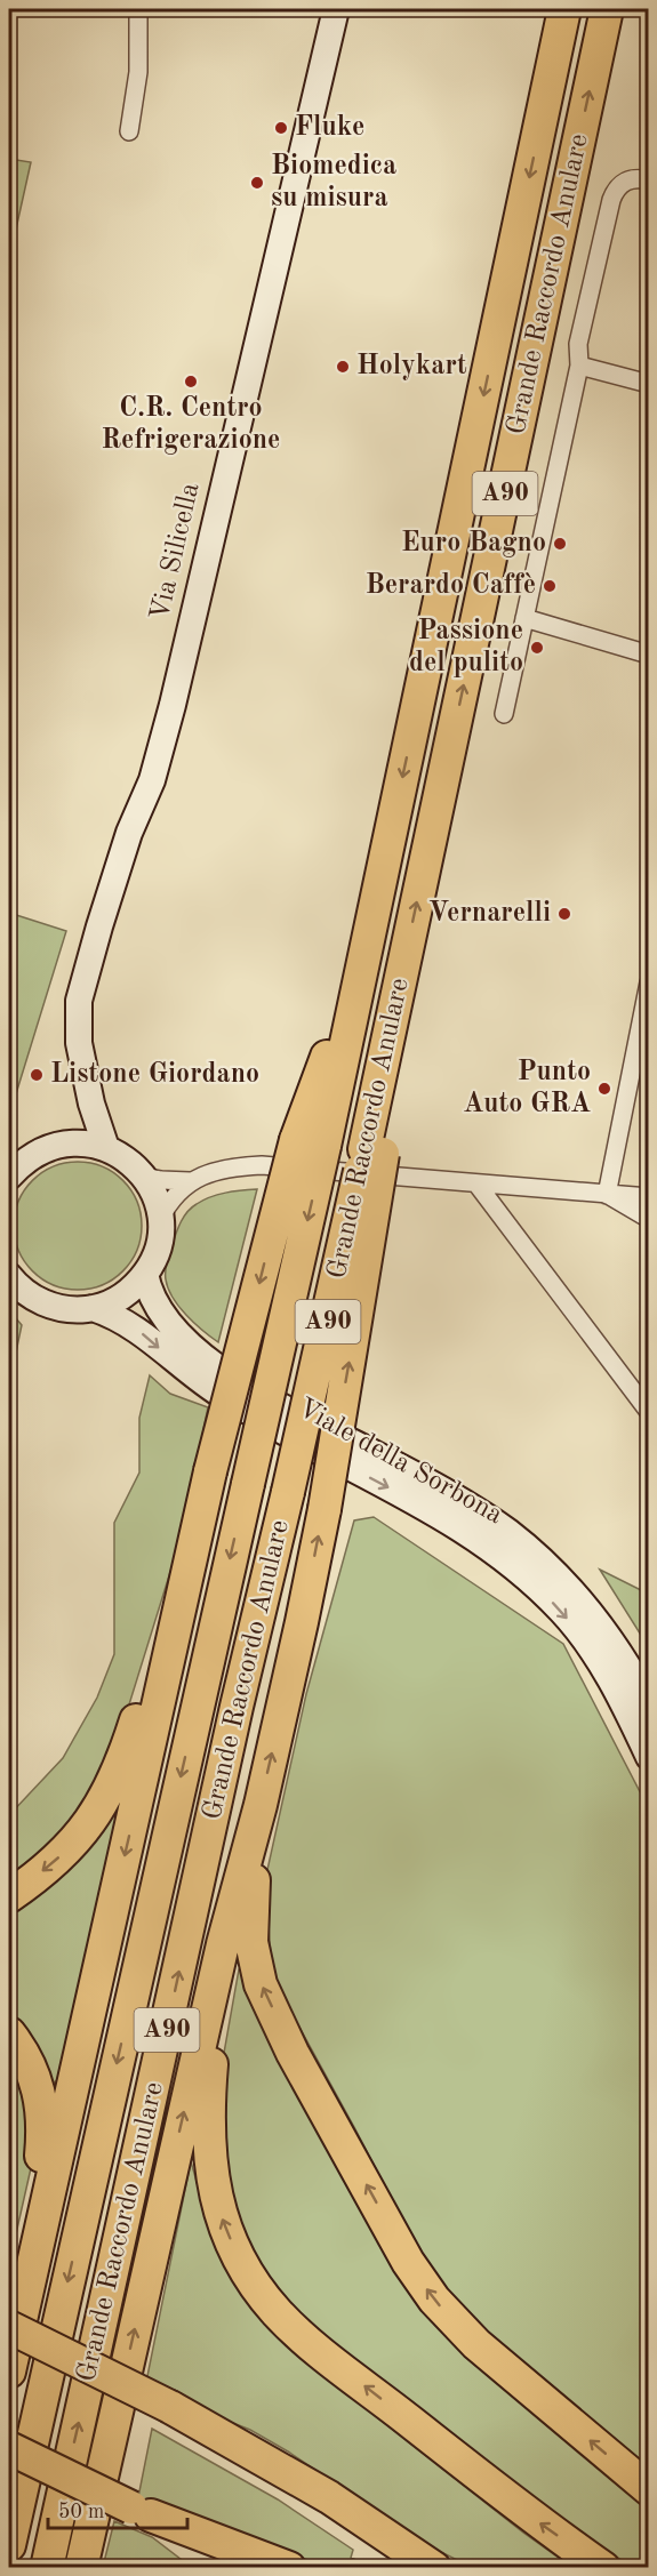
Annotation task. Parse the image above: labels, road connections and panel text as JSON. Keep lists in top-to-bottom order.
{
  "streets": {
    "highway": ["Grande Raccordo Anulare", "A90"],
    "street": ["Via Silicella", "Viale della Sorbona"]
  },
  "places": [
    "Fluke",
    "Biomedica su misura",
    "Holykart",
    "C.R. Centro Refrigerazione",
    "Euro Bagno",
    "Berardo Caffè",
    "Passione del pulito",
    "Vernarelli",
    "Listone Giordano",
    "Punto Auto GRA"
  ],
  "scale_bar": "50 m"
}
